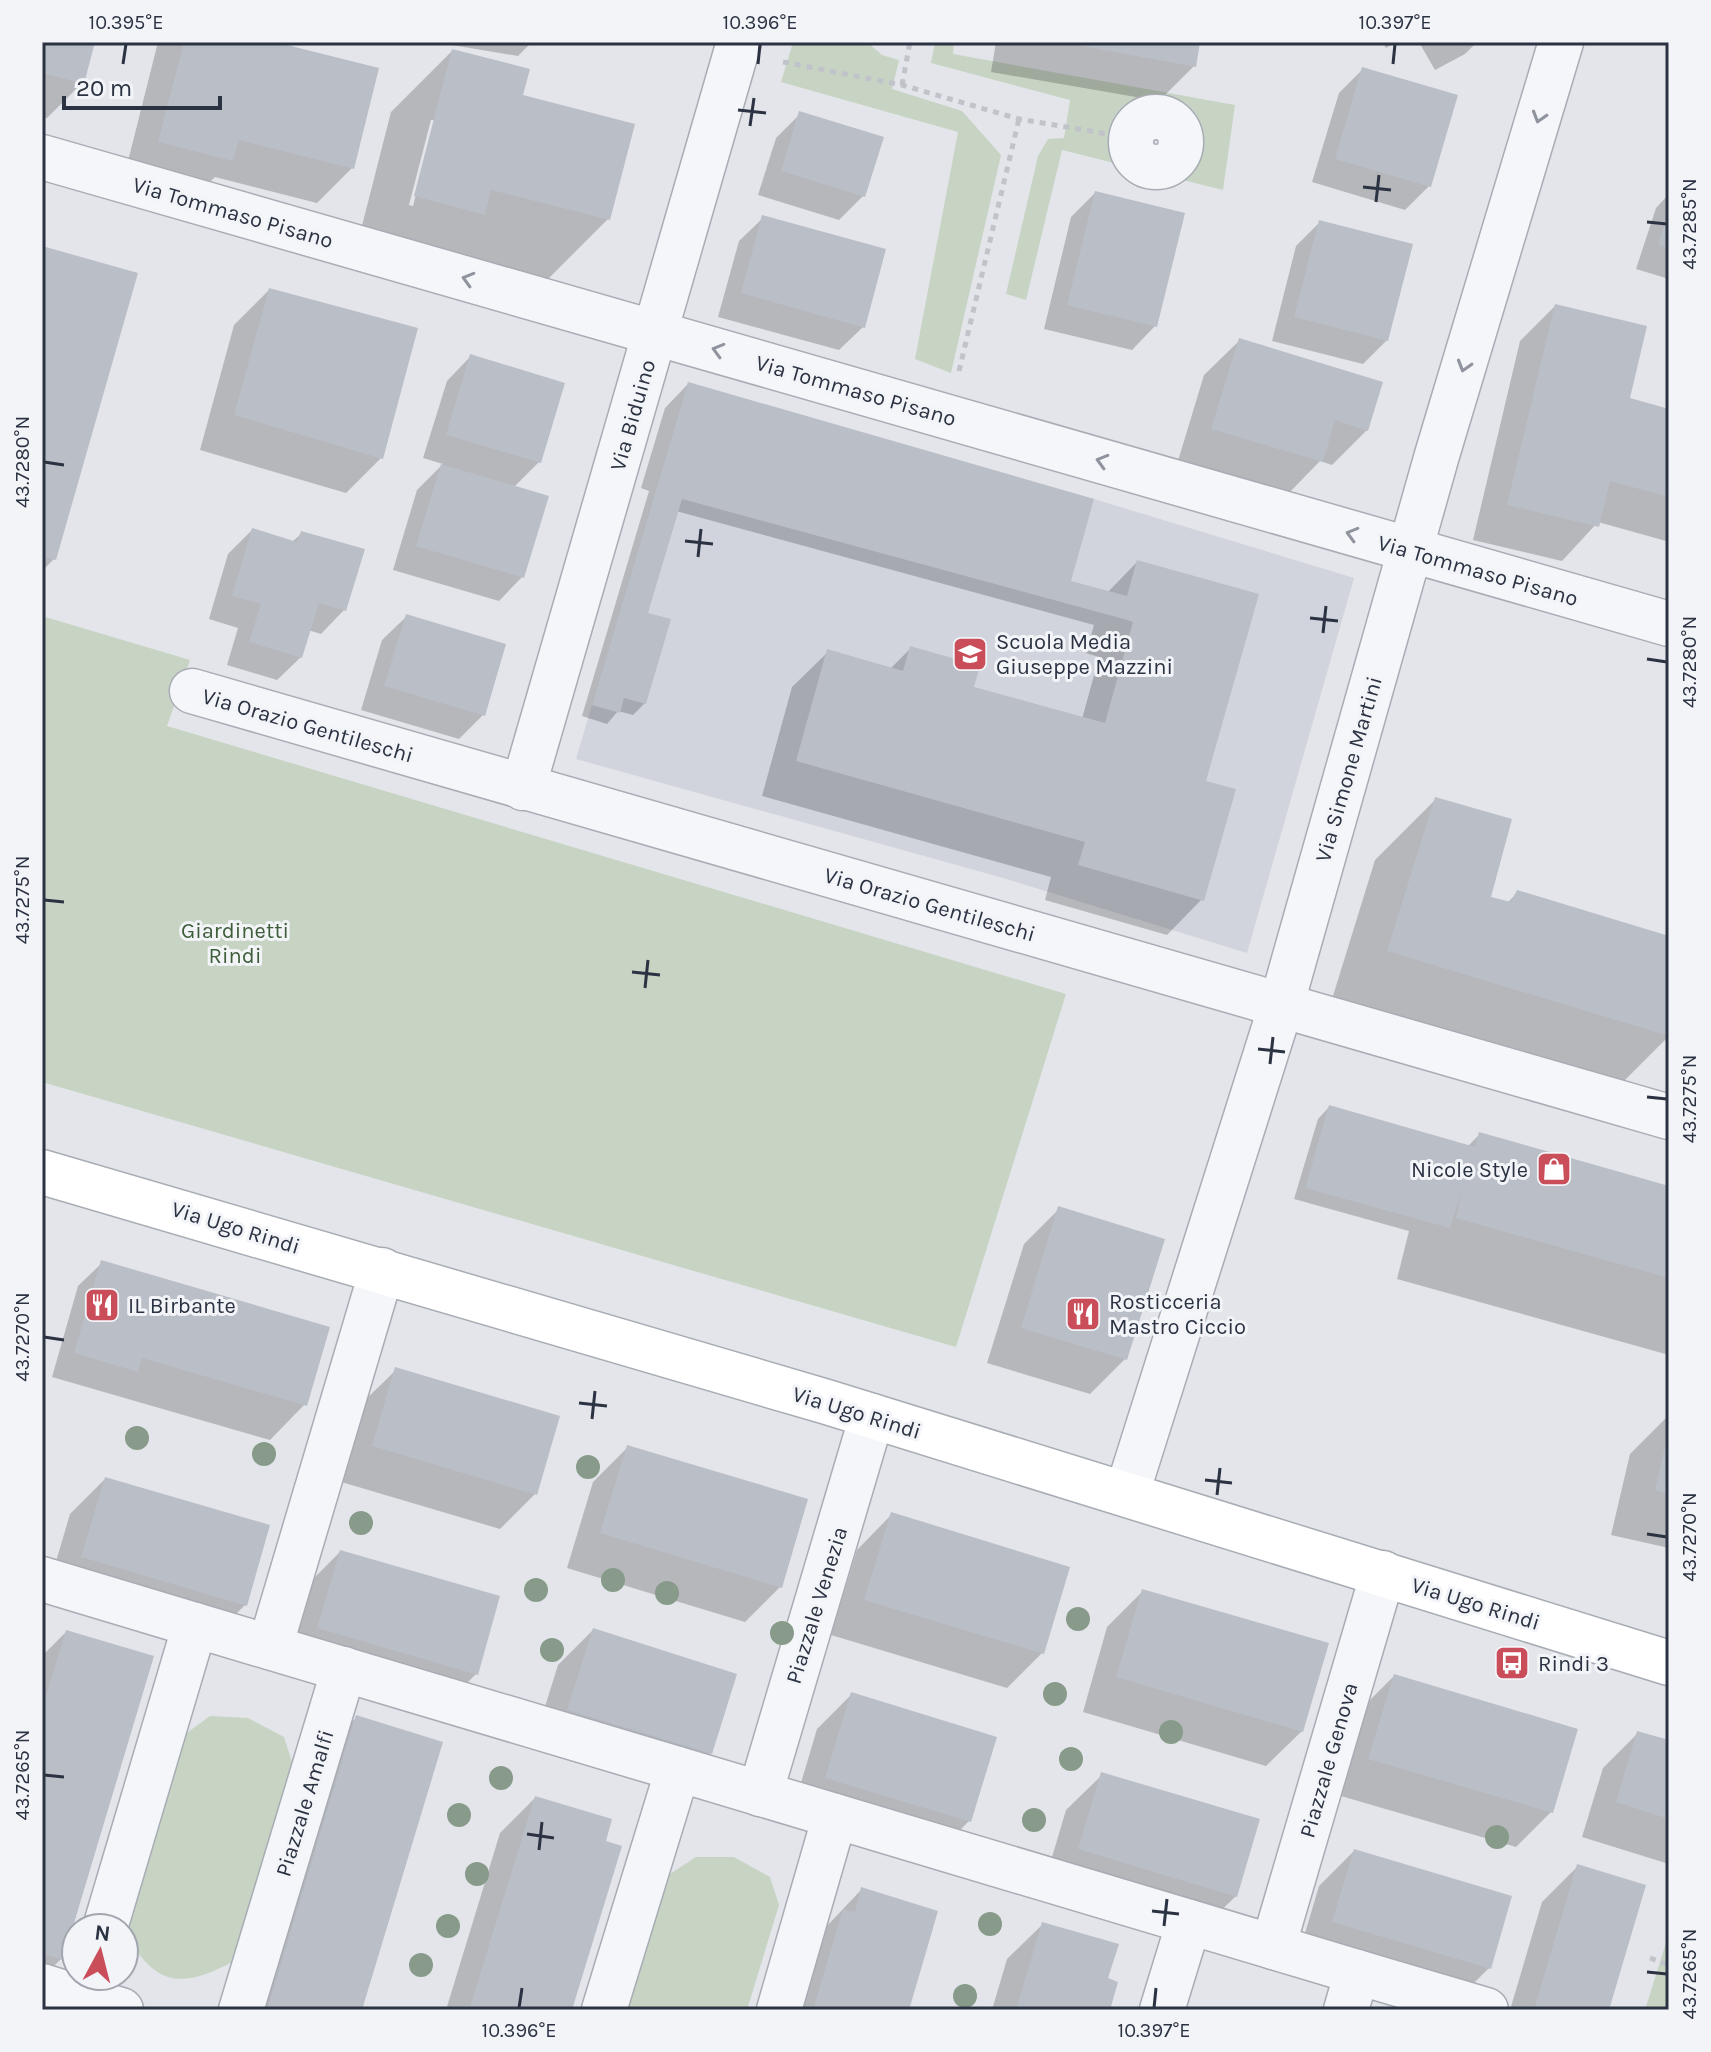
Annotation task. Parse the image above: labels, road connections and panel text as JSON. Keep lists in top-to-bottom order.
{
  "streets": {
    "street": [
      "Via Tommaso Pisano",
      "Via Biduino",
      "Via Orazio Gentileschi",
      "Via Simone Martini",
      "Via Ugo Rindi",
      "Piazzale Venezia",
      "Piazzale Genova",
      "Piazzale Amalfi"
    ]
  },
  "crossings": [
    ["Via Tommaso Pisano", "Via Biduino"],
    ["Via Tommaso Pisano", "Via Simone Martini"],
    ["Via Biduino", "Via Orazio Gentileschi"],
    ["Via Orazio Gentileschi", "Via Simone Martini"],
    ["Via Simone Martini", "Via Ugo Rindi"],
    ["Via Ugo Rindi", "Piazzale Venezia"],
    ["Via Ugo Rindi", "Piazzale Genova"]
  ],
  "one_way": ["Via Tommaso Pisano"],
  "parks": ["Giardinetti Rindi"],
  "places": {
    "school or university": ["Scuola Media Giuseppe Mazzini"],
    "shop": ["Nicole Style"],
    "restaurant": ["IL Birbante", "Rosticceria Mastro Ciccio"],
    "bus stop": ["Rindi 3"]
  },
  "scale_bar": "20 m",
  "north": "top",
  "coordinates": [
    "10.395°E",
    "10.396°E",
    "10.397°E",
    "43.7285°N",
    "43.7280°N",
    "43.7275°N",
    "43.7270°N",
    "43.7265°N"
  ]
}
